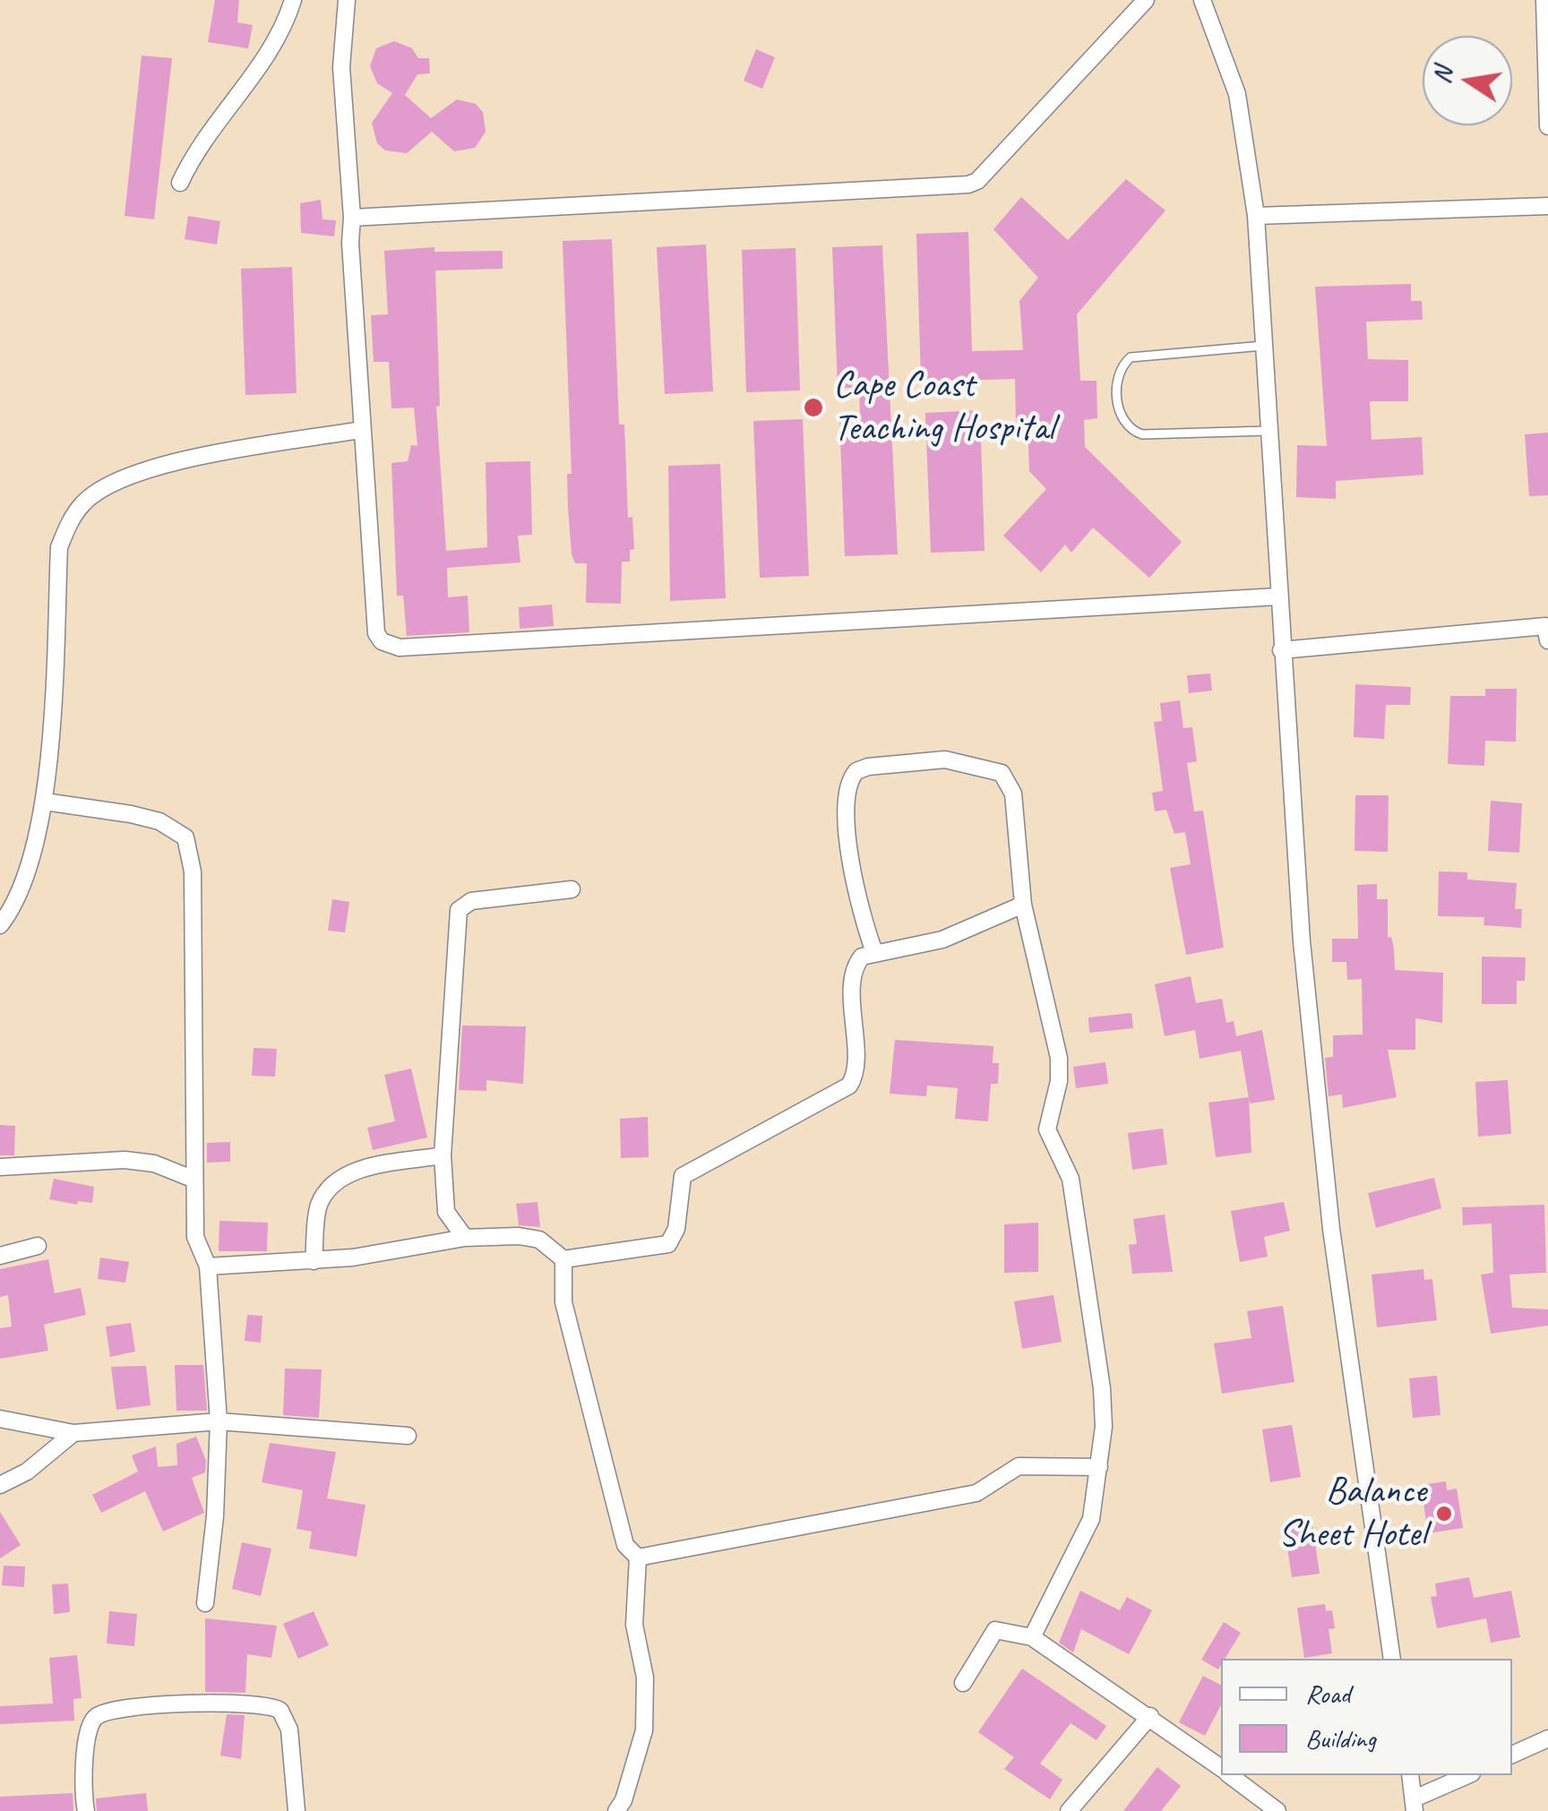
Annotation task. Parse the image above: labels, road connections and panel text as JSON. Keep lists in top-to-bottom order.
{
  "places": ["Cape Coast Teaching Hospital", "Balance Sheet Hotel"],
  "legend": ["Road", "Building"],
  "north": "left"
}
